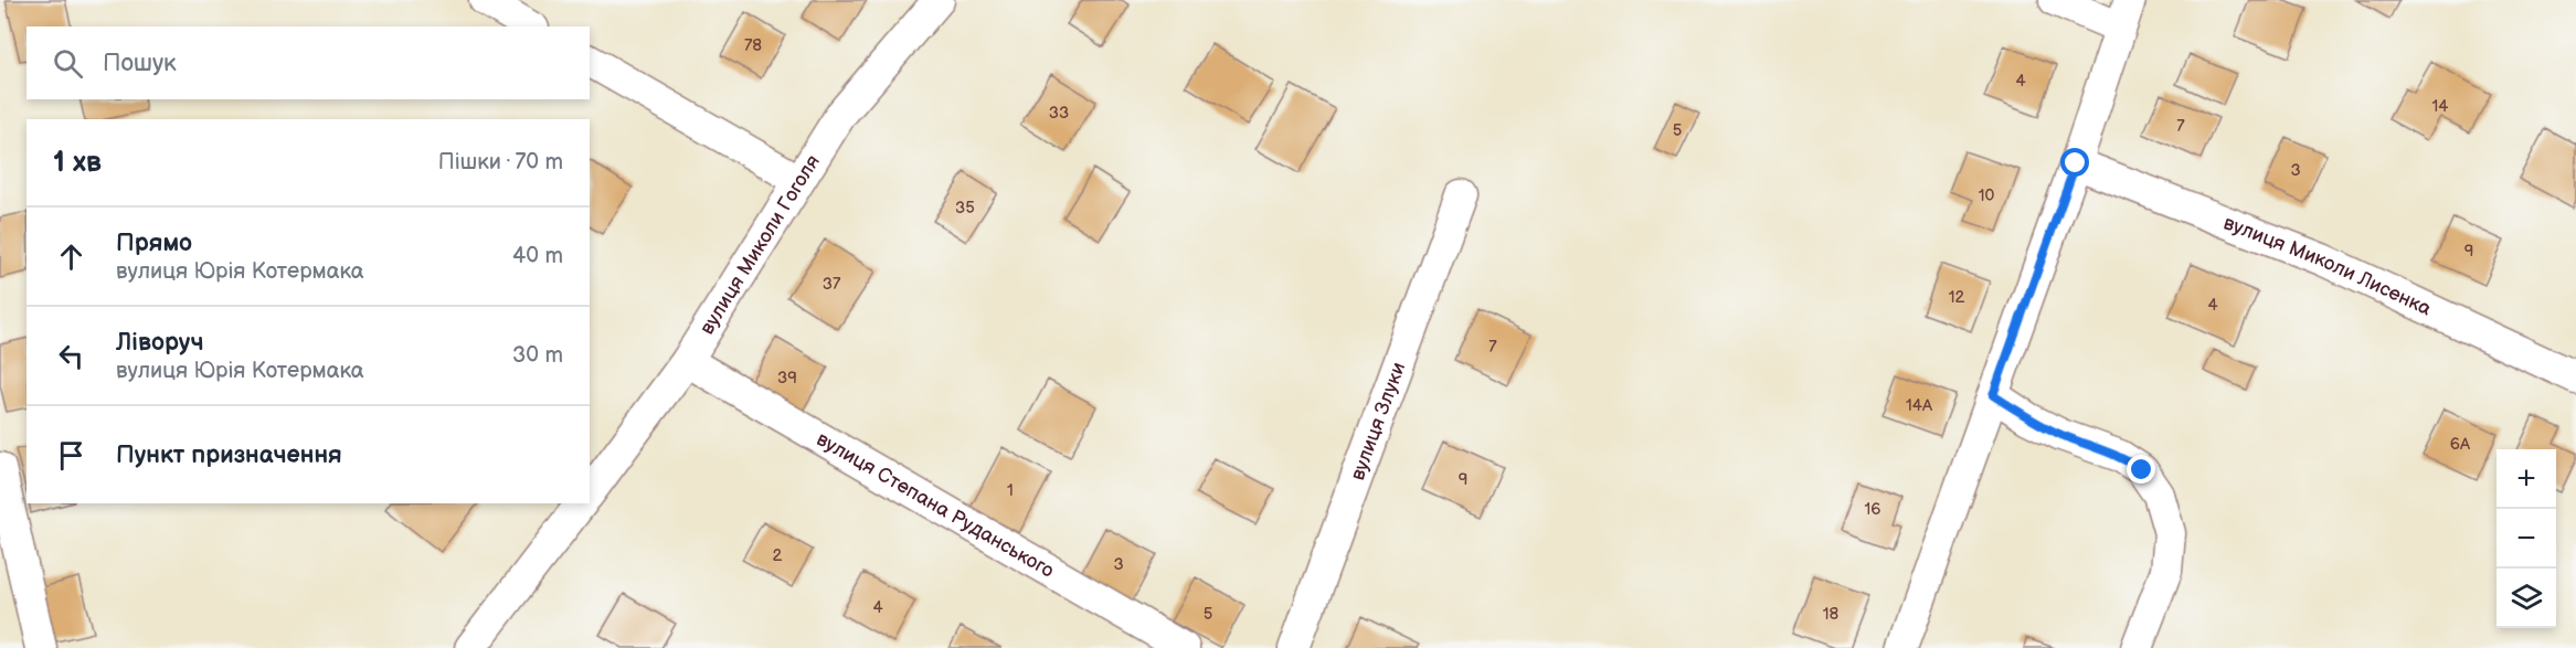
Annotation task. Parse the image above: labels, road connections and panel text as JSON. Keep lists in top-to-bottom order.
{
  "streets": {
    "street": [
      "вулиця Миколи Гоголя",
      "вулиця Миколи Лисенка",
      "вулиця Злуки",
      "вулиця Степана Руданського"
    ]
  },
  "crossings": [
    ["вулиця Миколи Гоголя", "вулиця Степана Руданського"]
  ],
  "house_numbers": [
    "78",
    "4",
    "14",
    "33",
    "7",
    "5",
    "3",
    "10",
    "35",
    "9",
    "37",
    "12",
    "4",
    "7",
    "39",
    "14А",
    "6А",
    "9",
    "1",
    "16",
    "2",
    "3",
    "4",
    "5",
    "18"
  ],
  "page": {
    "search": "Пошук",
    "heading": ["1 хв", "Пішки · 70 m"],
    "list": [
      ["Прямо", "вулиця Юрія Котермака", "40 m"],
      ["Ліворуч", "вулиця Юрія Котермака", "30 m"],
      "Пункт призначення"
    ],
    "map_buttons": ["+", "−"]
  }
}
